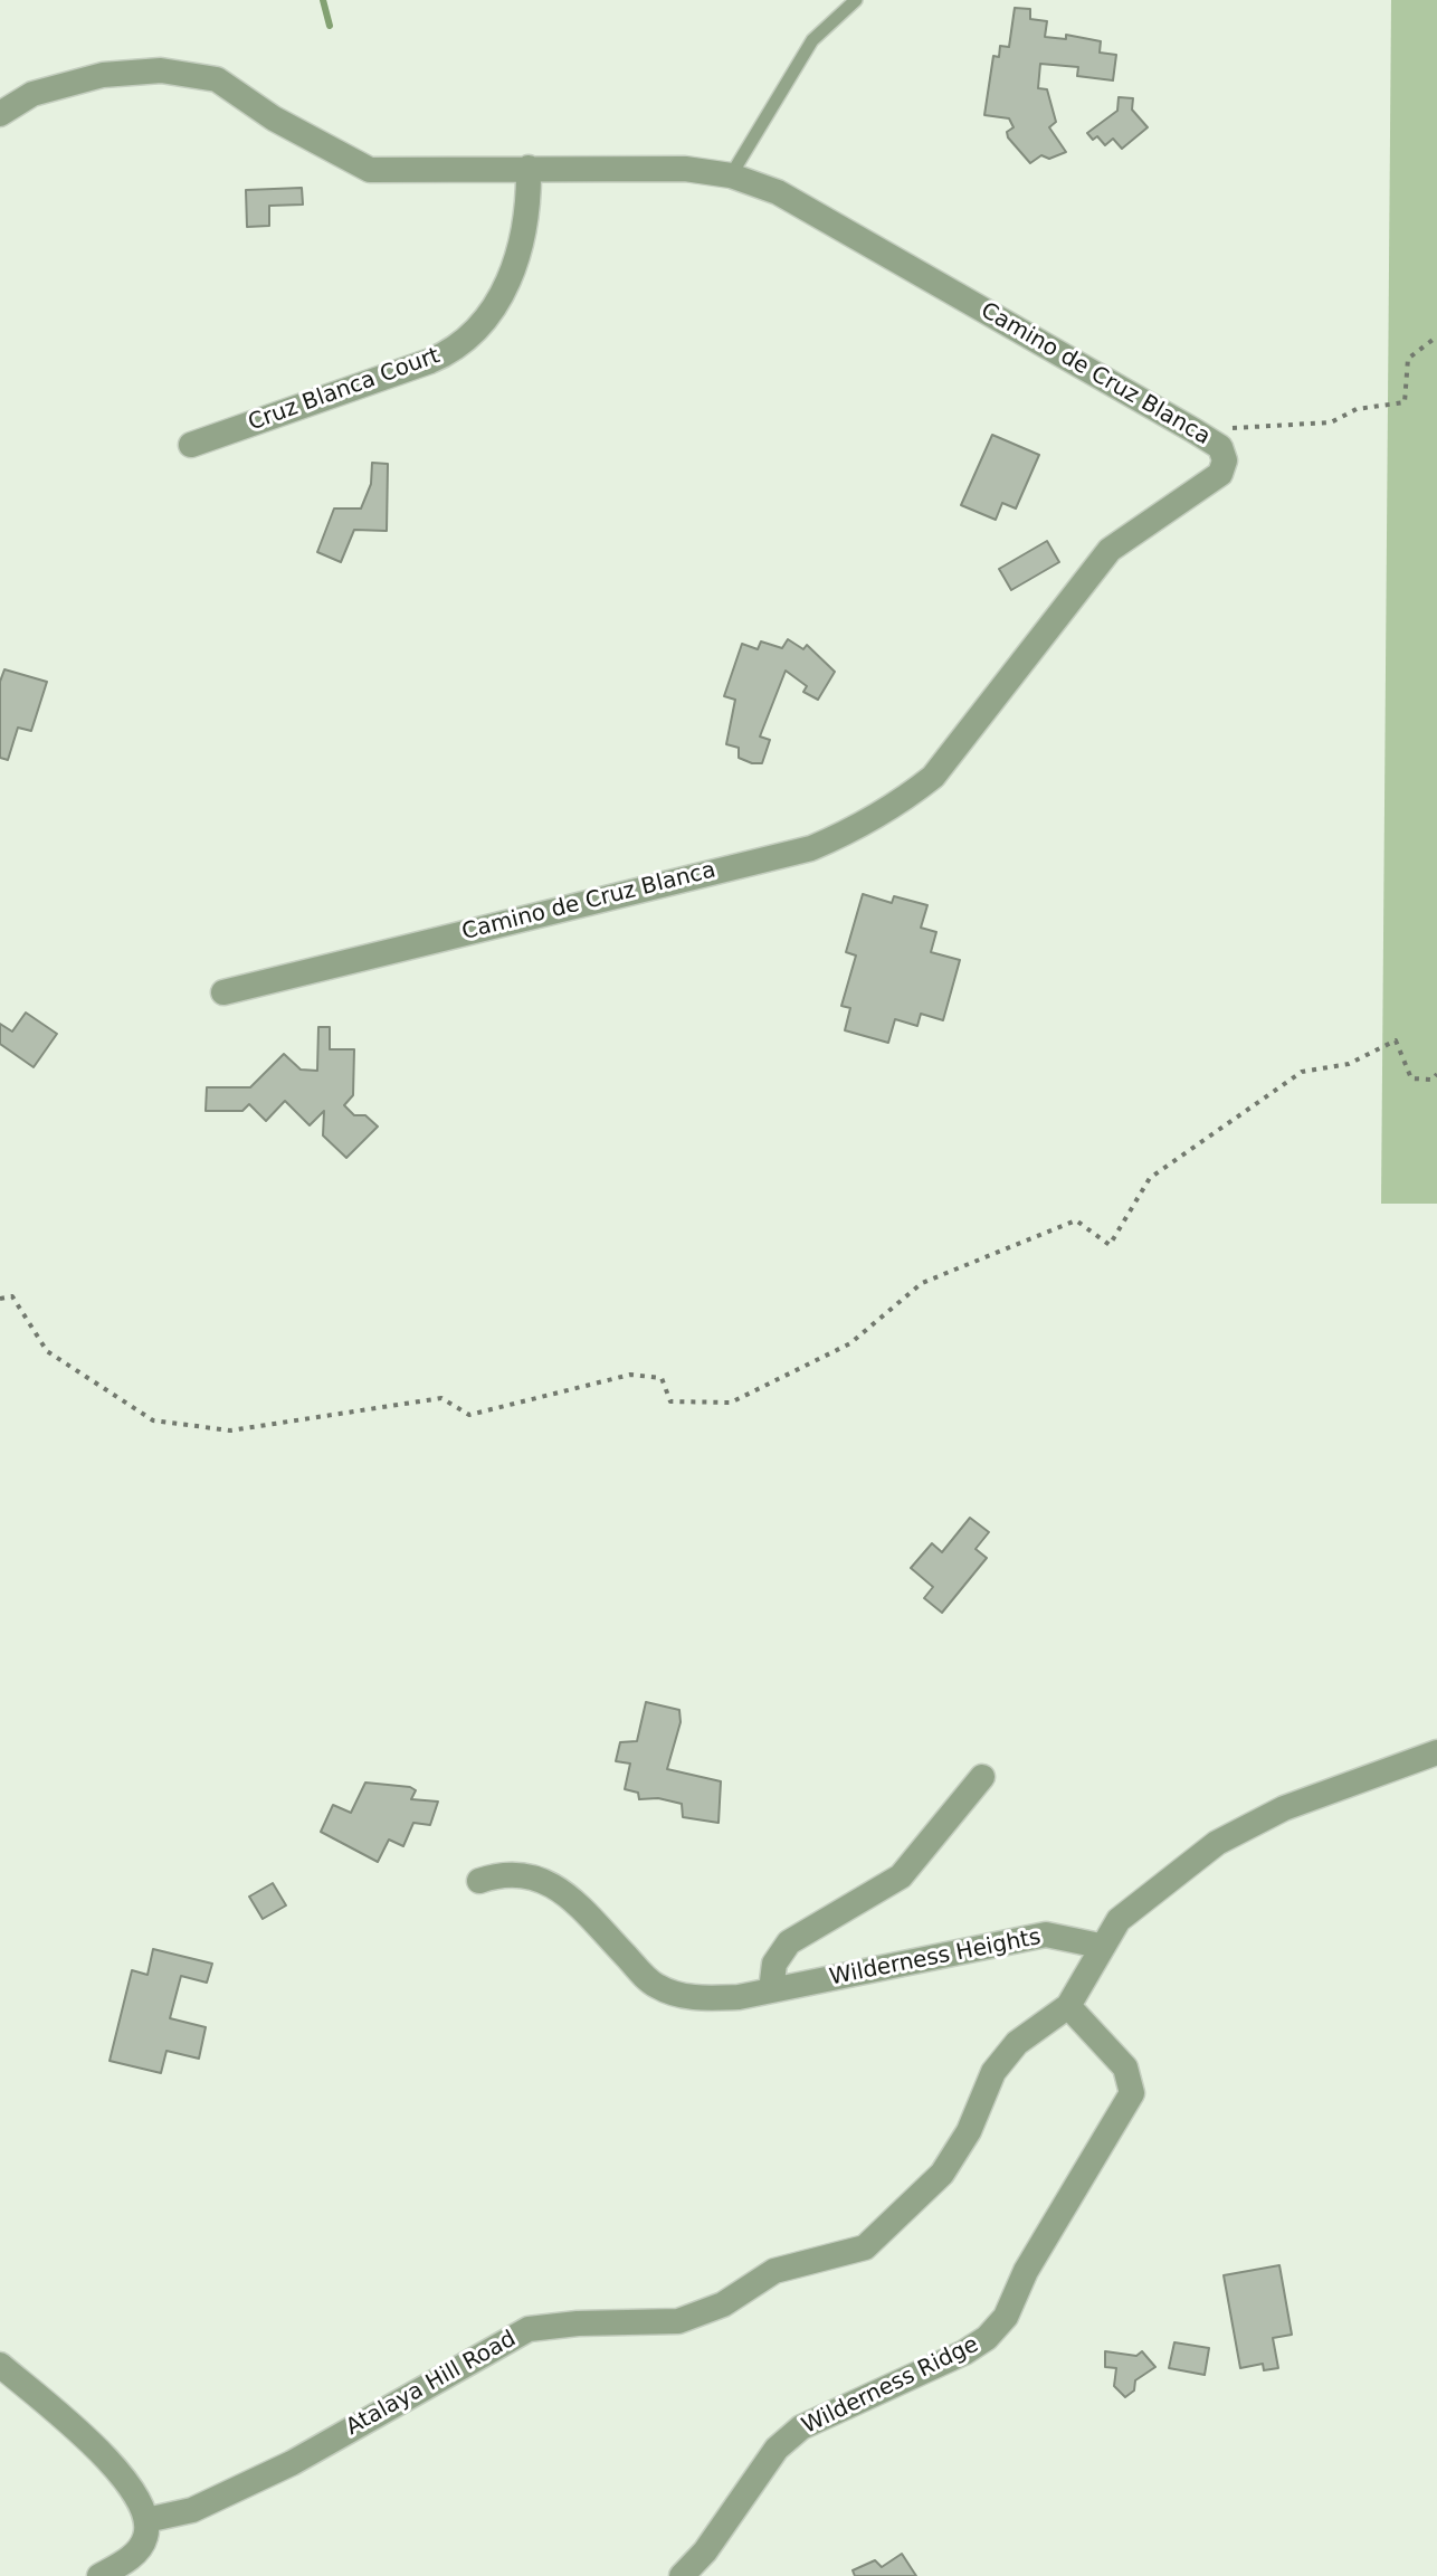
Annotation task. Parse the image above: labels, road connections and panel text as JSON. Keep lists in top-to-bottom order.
{
  "streets": {
    "street": [
      "Camino de Cruz Blanca",
      "Cruz Blanca Court",
      "Wilderness Heights",
      "Atalaya Hill Road",
      "Wilderness Ridge"
    ]
  },
  "crossings": [
    ["Camino de Cruz Blanca", "Cruz Blanca Court"],
    ["Wilderness Heights", "Atalaya Hill Road"],
    ["Atalaya Hill Road", "Wilderness Ridge"]
  ]
}
